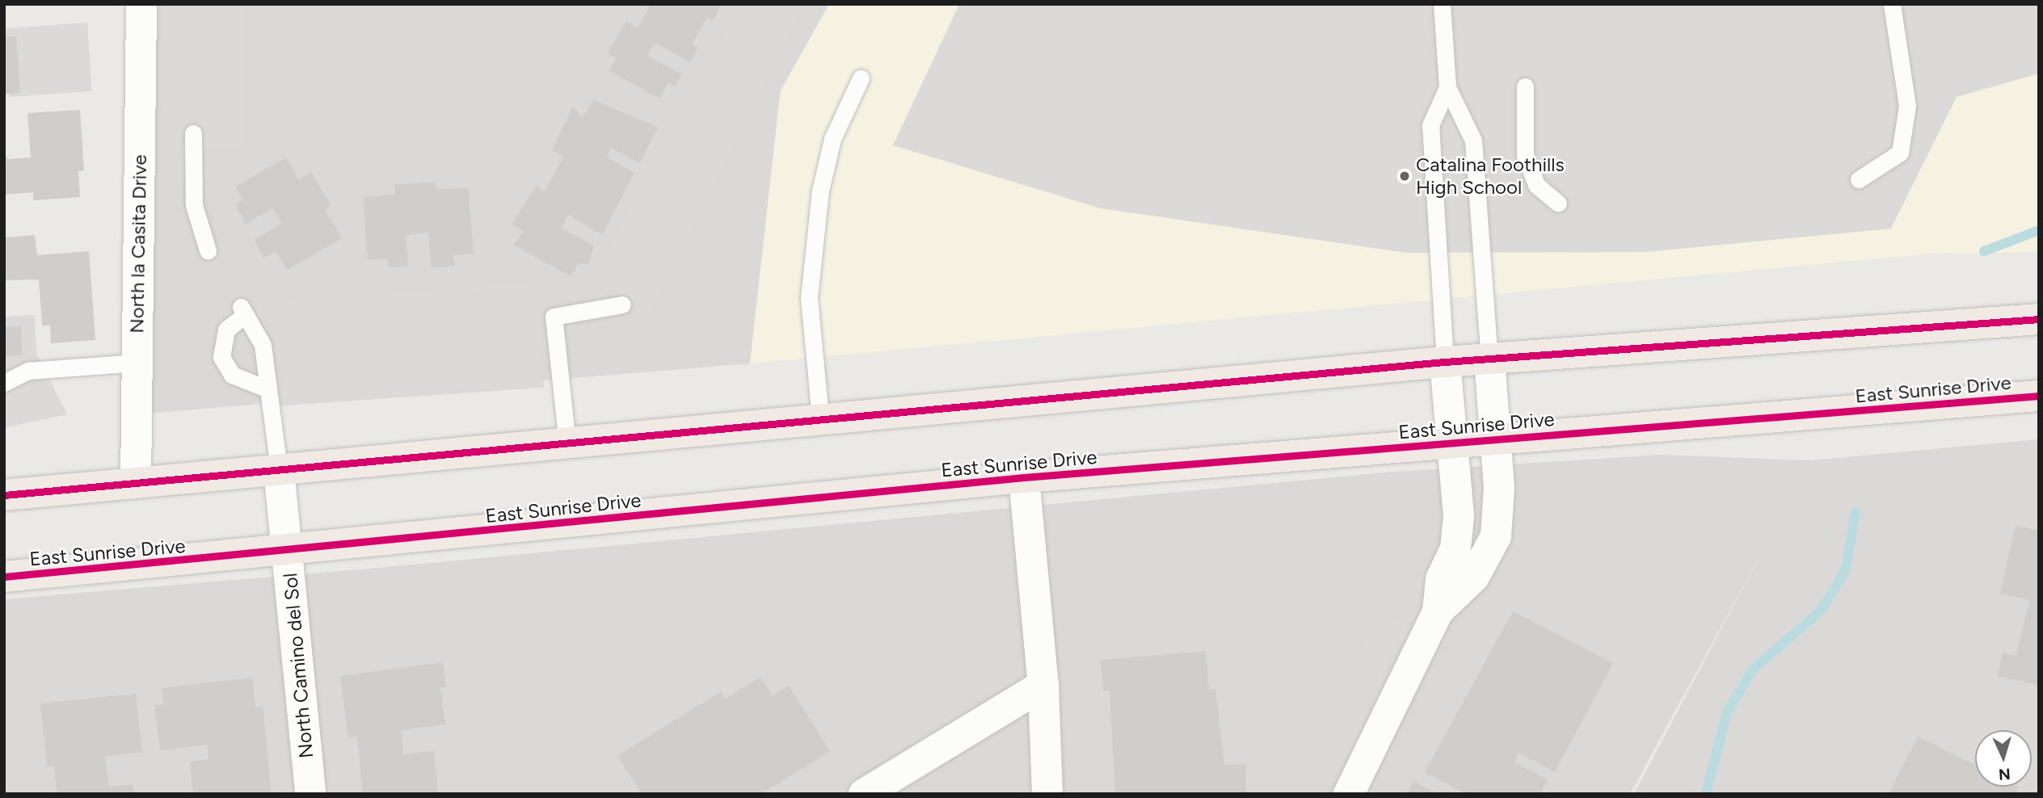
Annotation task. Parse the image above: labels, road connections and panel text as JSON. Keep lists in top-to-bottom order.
{
  "streets": {
    "main road": ["East Sunrise Drive"],
    "street": ["North la Casita Drive", "North Camino del Sol"]
  },
  "crossings": [
    ["East Sunrise Drive", "North Camino del Sol"]
  ],
  "places": ["Catalina Foothills High School"],
  "north": "bottom"
}
